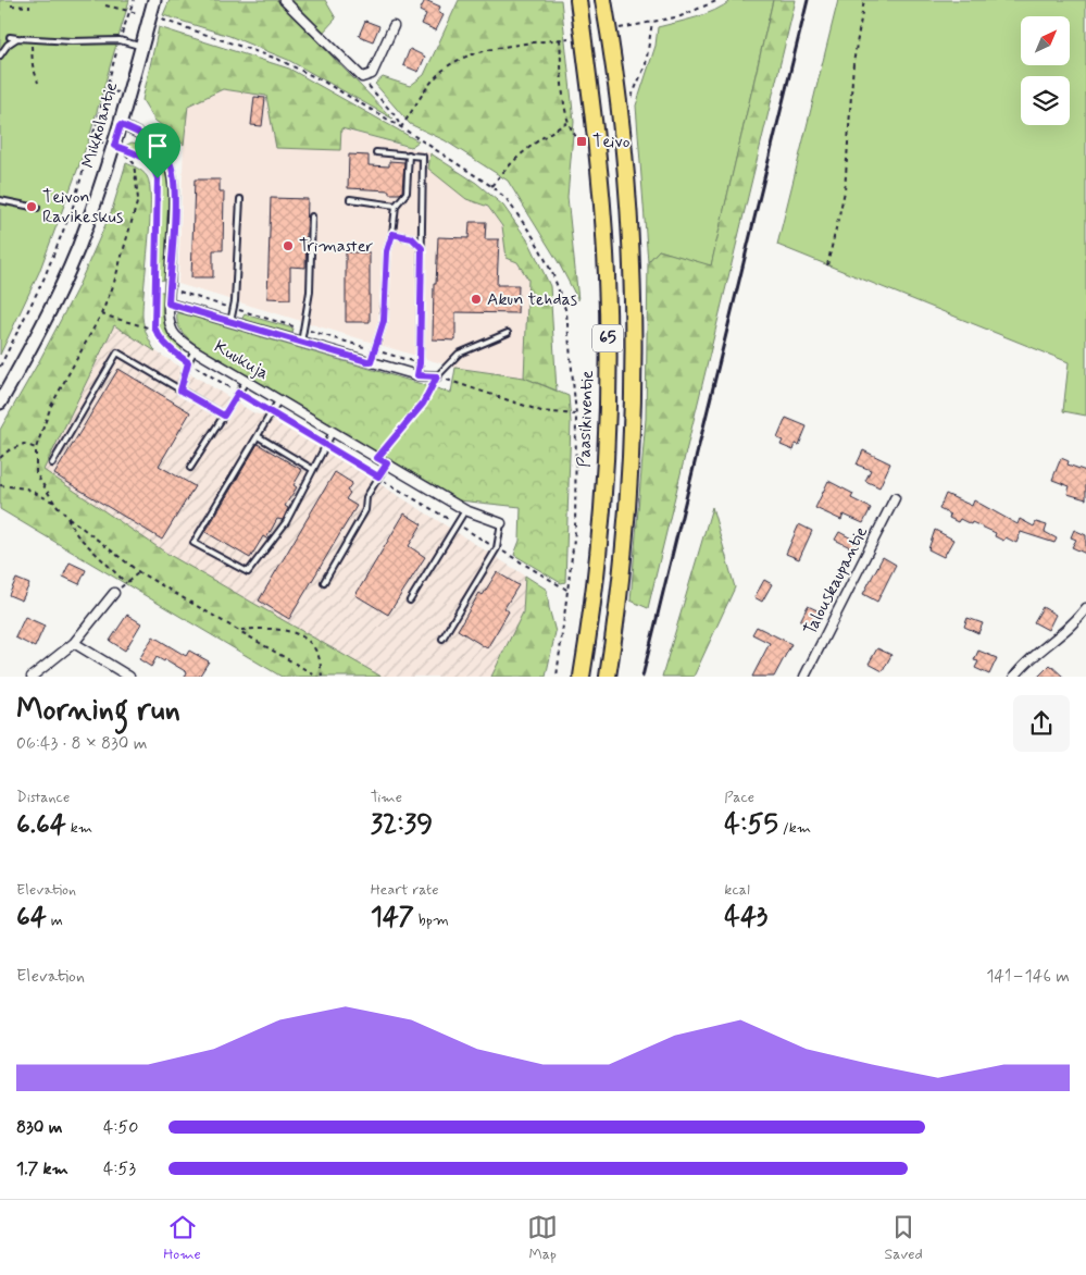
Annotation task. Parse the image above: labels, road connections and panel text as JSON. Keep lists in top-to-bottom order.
{
  "streets": {
    "highway": ["65", "Paasikiventie"],
    "main road": ["Mikkolantie"],
    "street": ["Kuukuja", "Talouskaupantie"]
  },
  "crossings": [
    ["Mikkolantie", "Kuukuja"]
  ],
  "places": {
    "transit": ["Teivo"],
    "other": ["Teivon Ravikeskus", "Trimaster", "Akun tehdas"]
  },
  "north": "top right",
  "page": {
    "heading": ["Morning run", "06:43 · 8 × 830 m"],
    "stats": [
      ["Distance", "6.64 km"],
      ["Time", "32:39"],
      ["Pace", "4:55 /km"],
      ["Elevation", "64 m"],
      ["Heart rate", "147 bpm"],
      ["kcal", "443"]
    ],
    "chart": ["Elevation", "141–146 m"],
    "list": [
      {
        "name": "830 m",
        "note": "4:50"
      },
      {
        "name": "1.7 km",
        "note": "4:53"
      }
    ],
    "tabs": ["Home", "Map", "Saved"]
  }
}
